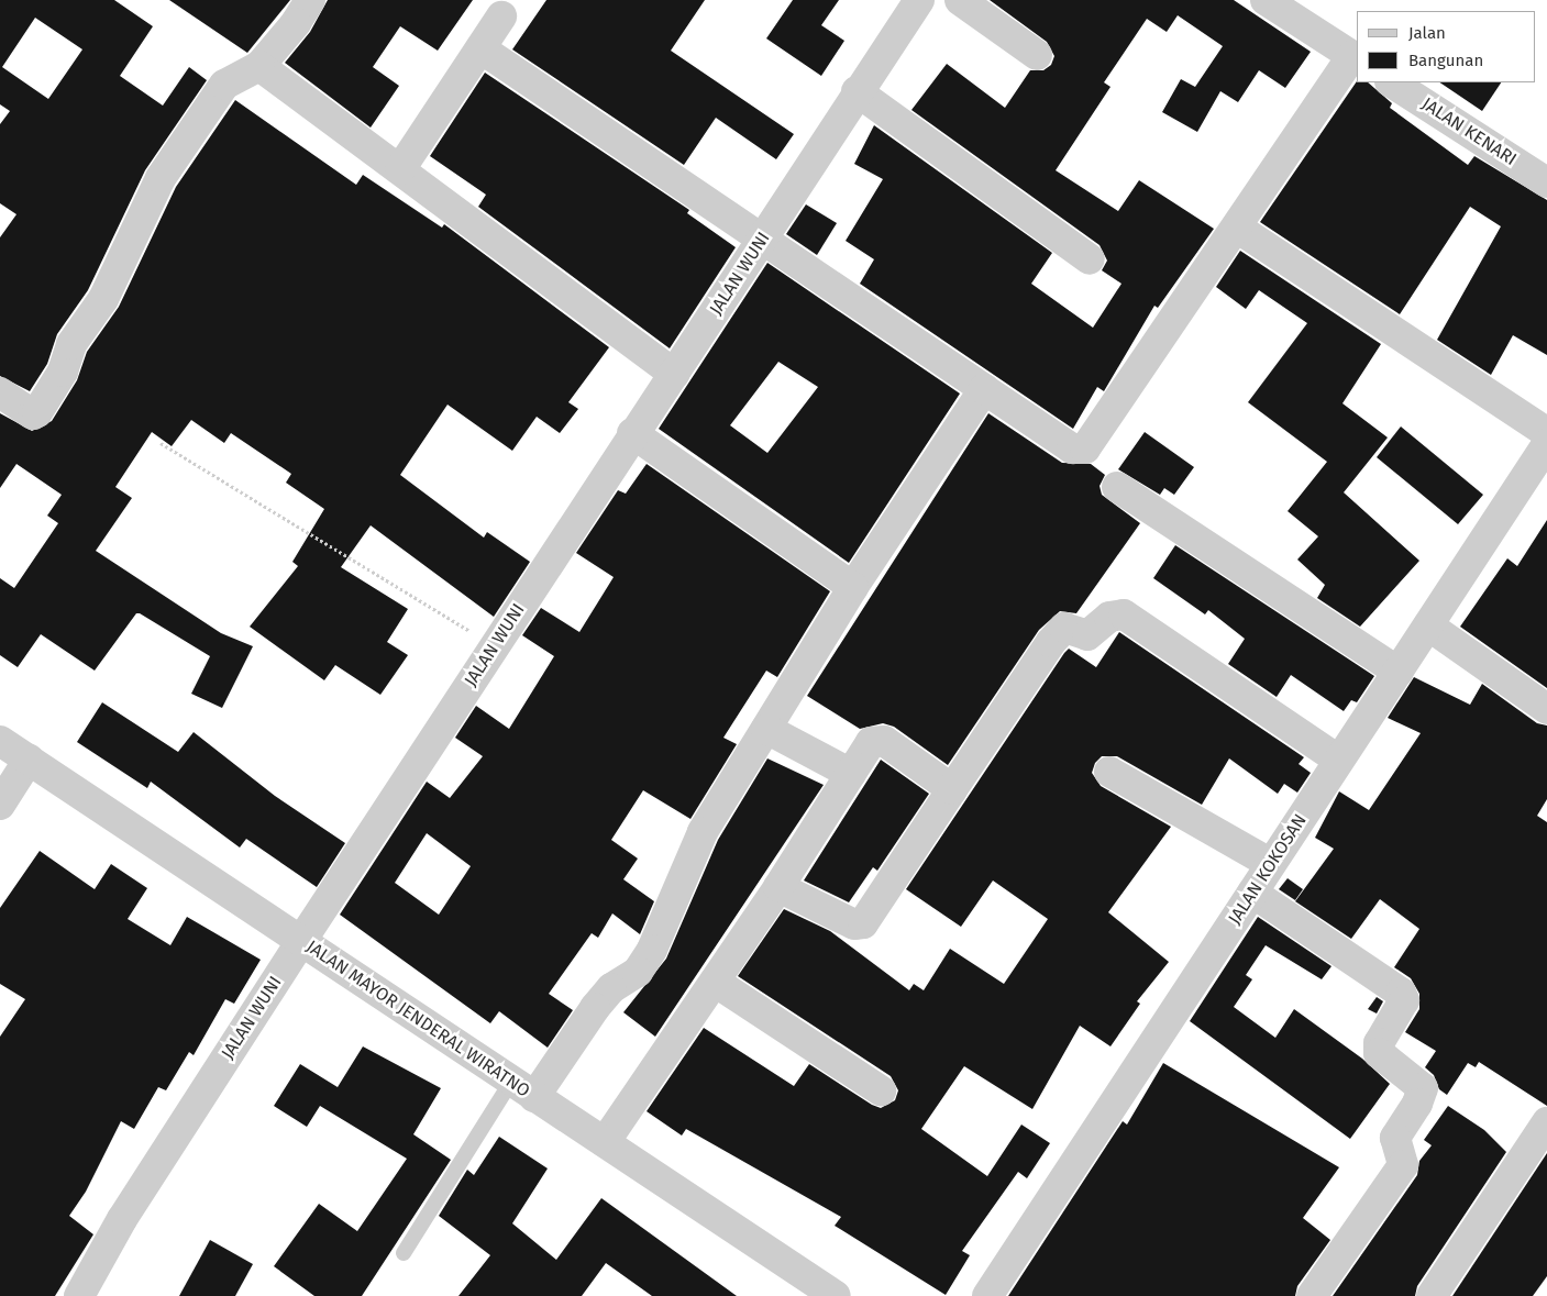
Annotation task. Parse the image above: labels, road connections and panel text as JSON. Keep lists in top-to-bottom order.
{
  "streets": {
    "street": [
      "JALAN KENARI",
      "JALAN WUNI",
      "JALAN KOKOSAN",
      "JALAN MAYOR JENDERAL WIRATNO"
    ]
  },
  "crossings": [
    ["JALAN WUNI", "JALAN MAYOR JENDERAL WIRATNO"]
  ],
  "legend": ["Jalan", "Bangunan"]
}
